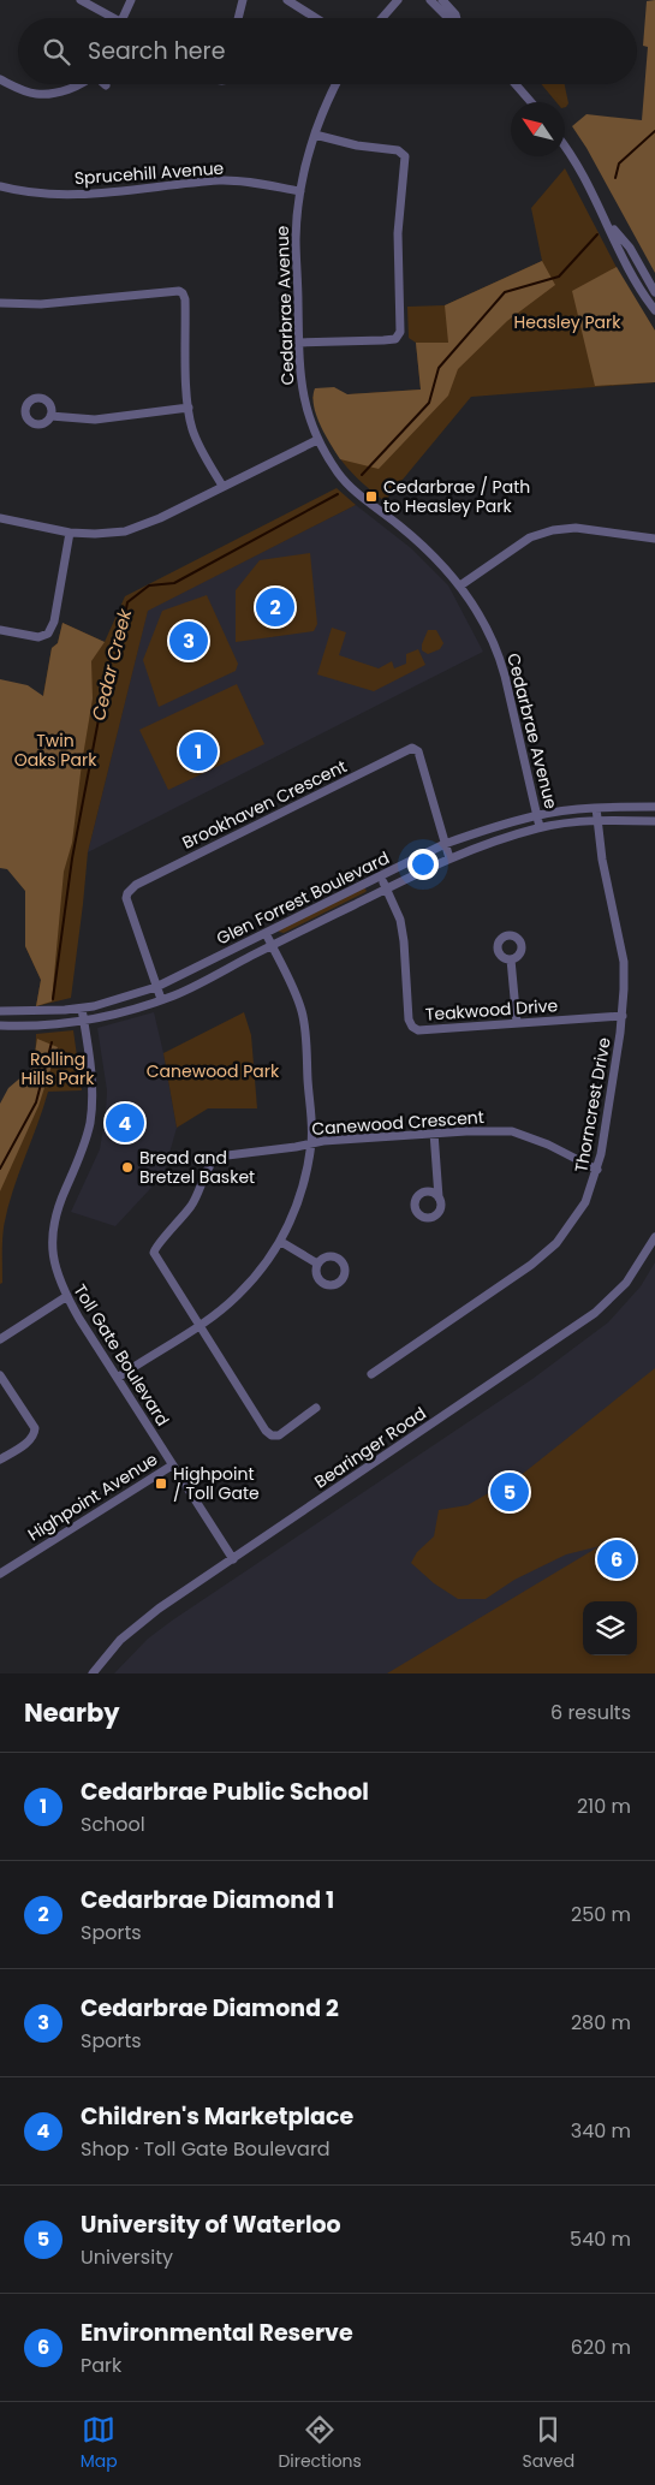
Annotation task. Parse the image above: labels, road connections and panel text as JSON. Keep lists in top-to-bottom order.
{
  "streets": {
    "street": [
      "Sprucehill Avenue",
      "Cedarbrae Avenue",
      "Brookhaven Crescent",
      "Glen Forrest Boulevard",
      "Teakwood Drive",
      "Thorncrest Drive",
      "Canewood Crescent",
      "Toll Gate Boulevard",
      "Bearinger Road",
      "Highpoint Avenue"
    ]
  },
  "crossings": [
    ["Sprucehill Avenue", "Cedarbrae Avenue"],
    ["Cedarbrae Avenue", "Glen Forrest Boulevard"],
    ["Brookhaven Crescent", "Glen Forrest Boulevard"],
    ["Glen Forrest Boulevard", "Teakwood Drive"],
    ["Glen Forrest Boulevard", "Thorncrest Drive"],
    ["Glen Forrest Boulevard", "Toll Gate Boulevard"],
    ["Teakwood Drive", "Thorncrest Drive"],
    ["Thorncrest Drive", "Canewood Crescent"],
    ["Toll Gate Boulevard", "Bearinger Road"],
    ["Toll Gate Boulevard", "Highpoint Avenue"]
  ],
  "water": ["Cedar Creek"],
  "parks": [
    "Heasley Park",
    "Twin Oaks Park",
    "Rolling Hills Park",
    "Canewood Park"
  ],
  "places": {
    "transit": ["Cedarbrae / Path to Heasley Park", "Highpoint / Toll Gate"],
    "other": ["Bread and Bretzel Basket"]
  },
  "north": "top left",
  "page": {
    "search": "Search here",
    "pins": [
      "2",
      "3",
      "1",
      "4",
      "5",
      "6"
    ],
    "heading": ["Nearby", "6 results"],
    "list": [
      {
        "mark": "1",
        "name": "Cedarbrae Public School",
        "note": "School",
        "value": "210 m"
      },
      {
        "mark": "2",
        "name": "Cedarbrae Diamond 1",
        "note": "Sports",
        "value": "250 m"
      },
      {
        "mark": "3",
        "name": "Cedarbrae Diamond 2",
        "note": "Sports",
        "value": "280 m"
      },
      {
        "mark": "4",
        "name": "Children's Marketplace",
        "note": "Shop · Toll Gate Boulevard",
        "value": "340 m"
      },
      {
        "mark": "5",
        "name": "University of Waterloo",
        "note": "University",
        "value": "540 m"
      },
      {
        "mark": "6",
        "name": "Environmental Reserve",
        "note": "Park",
        "value": "620 m"
      }
    ],
    "nav": ["Map", "Directions", "Saved"]
  }
}
